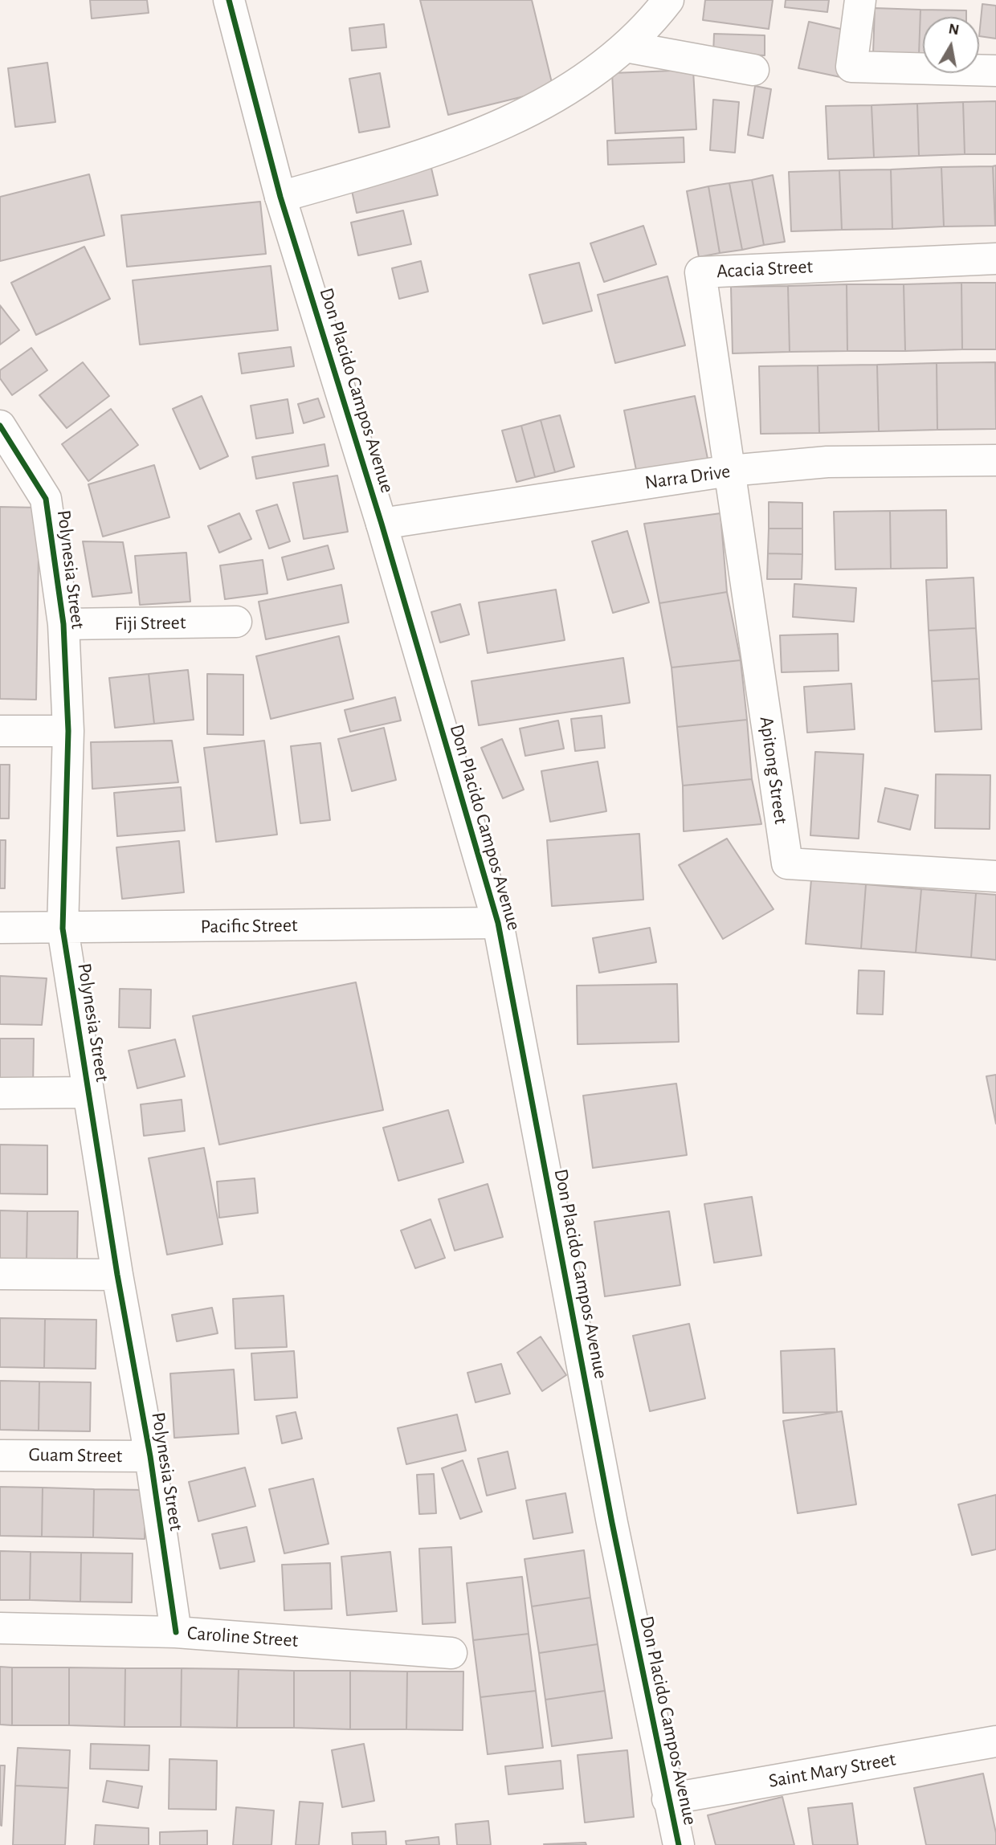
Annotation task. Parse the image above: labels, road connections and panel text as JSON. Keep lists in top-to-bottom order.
{
  "streets": {
    "street": [
      "Acacia Street",
      "Don Placido Campos Avenue",
      "Narra Drive",
      "Polynesia Street",
      "Fiji Street",
      "Apitong Street",
      "Pacific Street",
      "Guam Street",
      "Caroline Street",
      "Saint Mary Street"
    ]
  },
  "crossings": [
    ["Acacia Street", "Narra Drive"],
    ["Acacia Street", "Apitong Street"],
    ["Don Placido Campos Avenue", "Narra Drive"],
    ["Don Placido Campos Avenue", "Pacific Street"],
    ["Don Placido Campos Avenue", "Saint Mary Street"],
    ["Narra Drive", "Apitong Street"],
    ["Polynesia Street", "Fiji Street"],
    ["Polynesia Street", "Pacific Street"],
    ["Polynesia Street", "Guam Street"],
    ["Polynesia Street", "Caroline Street"]
  ],
  "north": "top"
}
